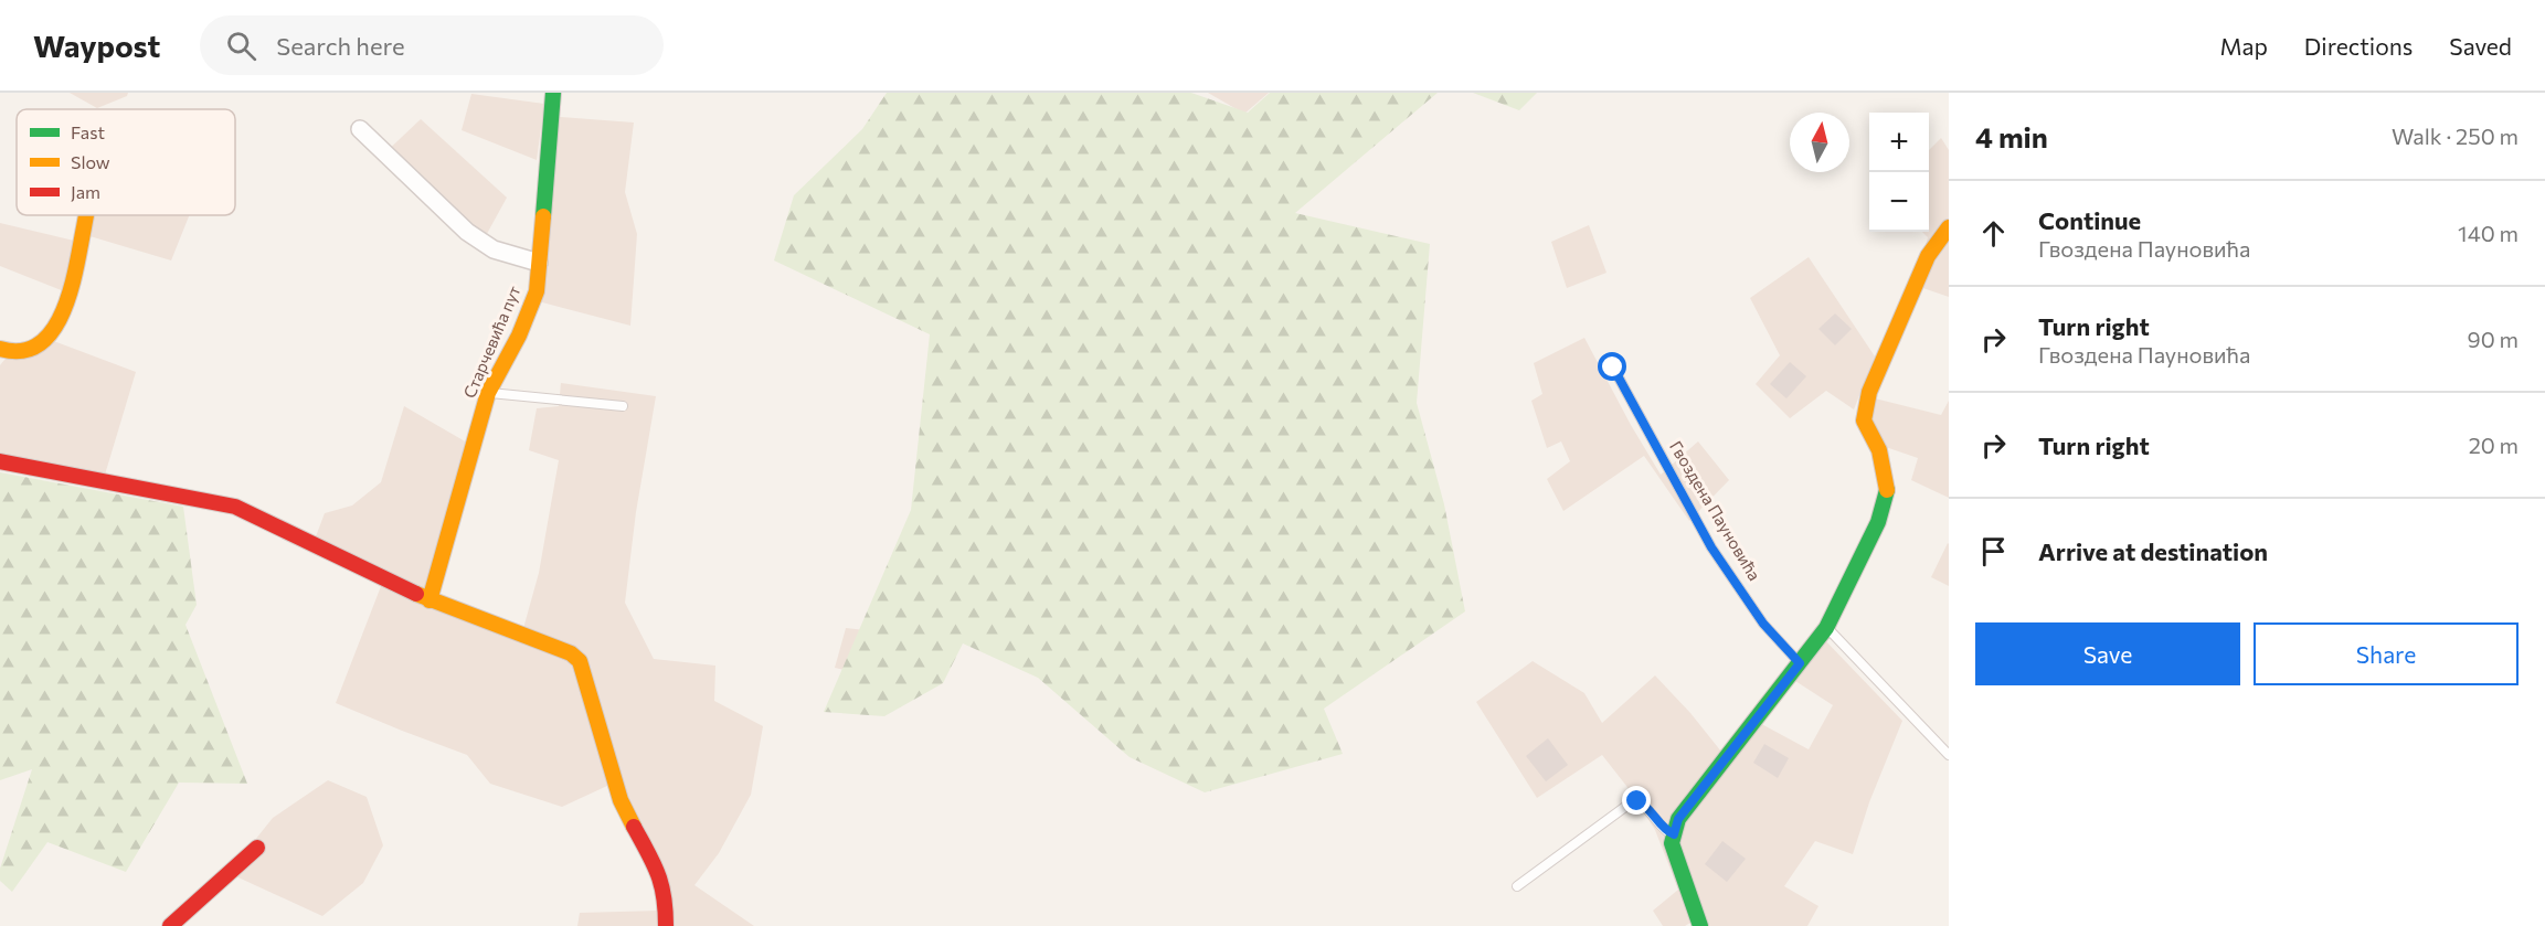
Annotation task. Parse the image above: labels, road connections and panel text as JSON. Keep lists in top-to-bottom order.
{
  "streets": {
    "street": ["Старчевића пут"],
    "lane": ["Гвоздена Пауновића"]
  },
  "legend": ["Fast", "Slow", "Jam"],
  "north": "top",
  "page": {
    "header": "Waypost",
    "search": "Search here",
    "nav": ["Map", "Directions", "Saved"],
    "heading": ["4 min", "Walk · 250 m"],
    "map_buttons": ["+", "−"],
    "list": [
      ["Continue", "Гвоздена Пауновића", "140 m"],
      ["Turn right", "Гвоздена Пауновића", "90 m"],
      ["Turn right", "20 m"],
      "Arrive at destination"
    ],
    "buttons": ["Save", "Share"]
  }
}
